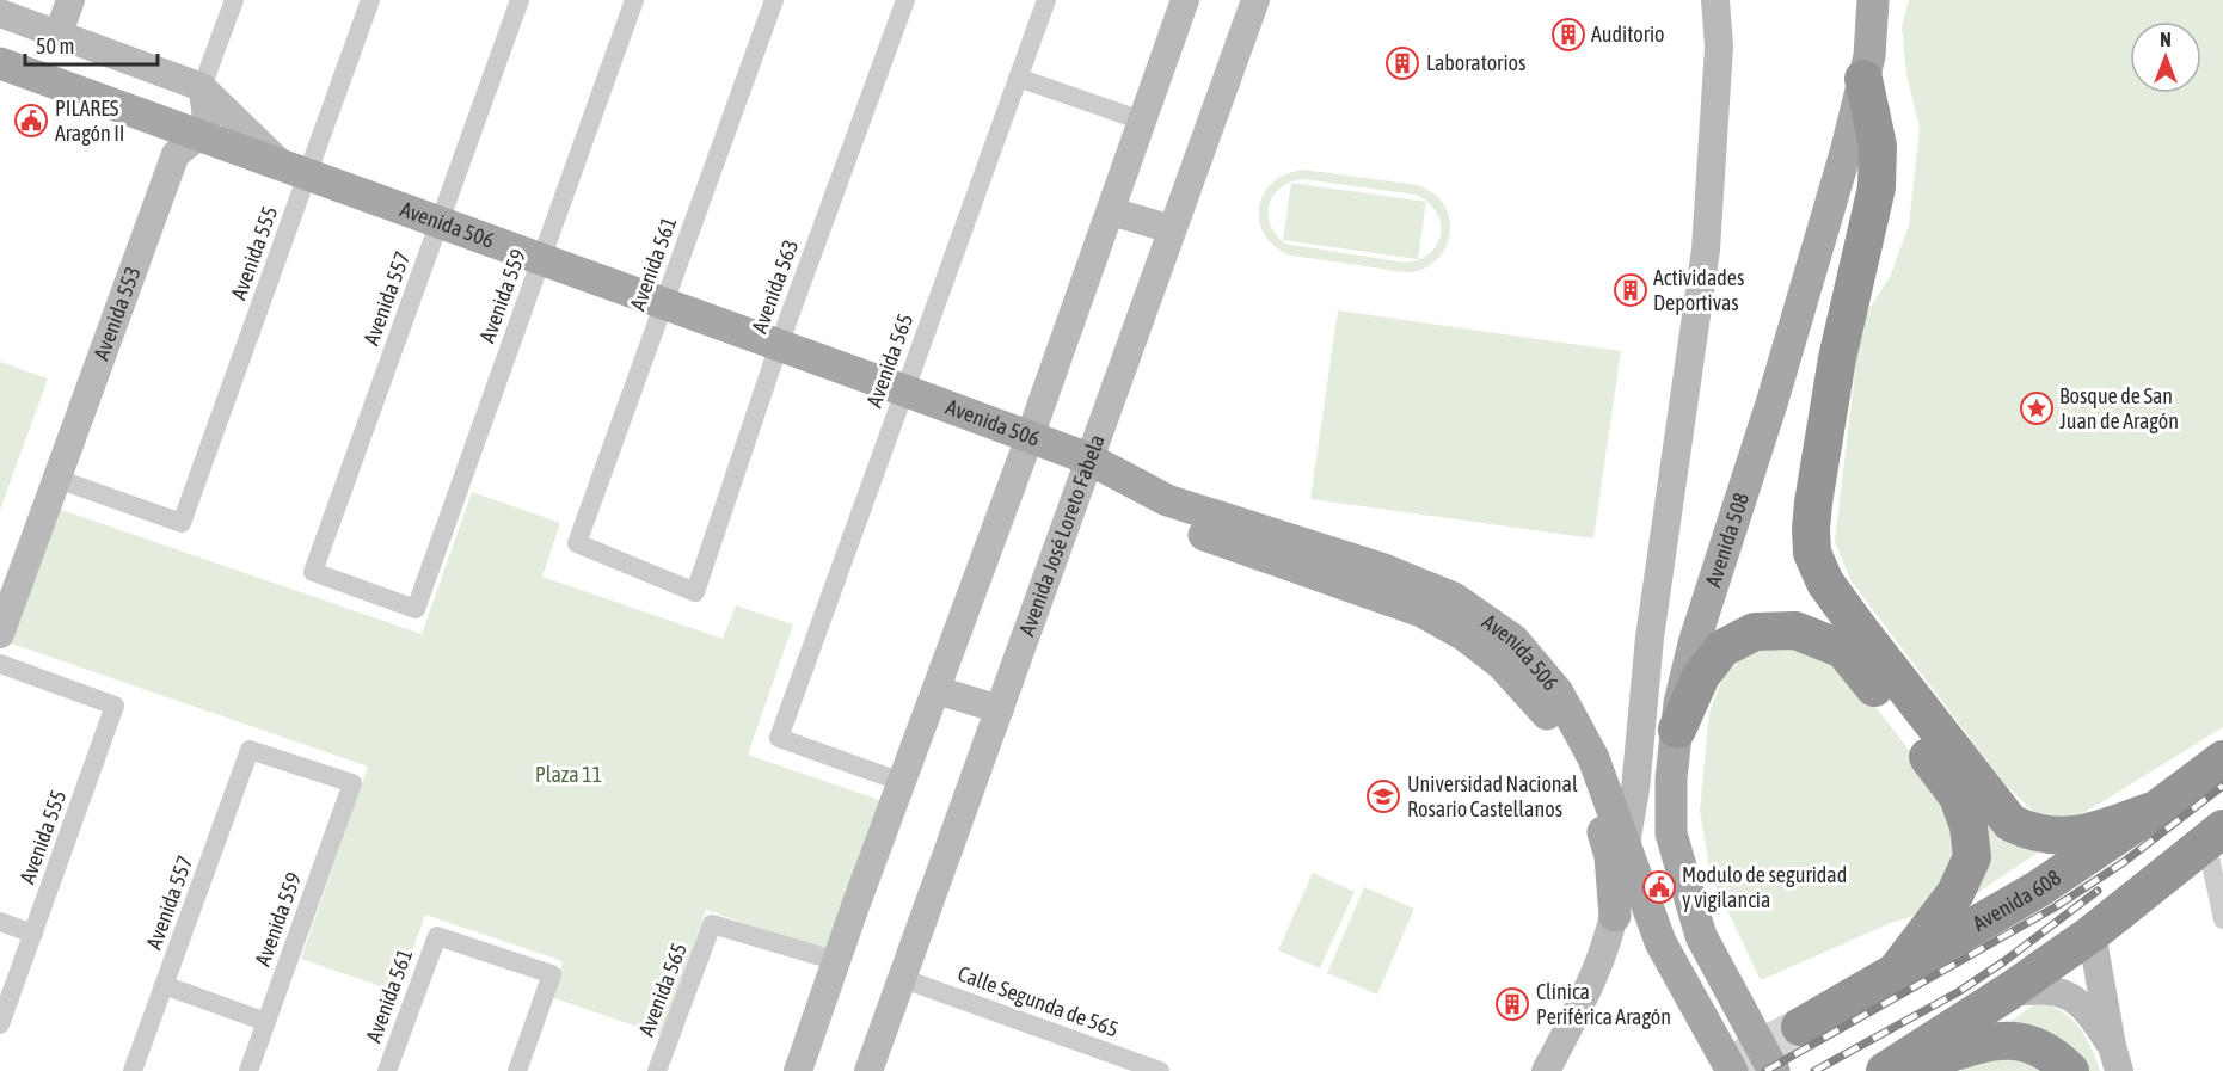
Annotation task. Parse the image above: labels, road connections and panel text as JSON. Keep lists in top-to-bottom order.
{
  "streets": {
    "highway": ["Avenida 608"],
    "main road": [
      "Avenida 506",
      "Avenida 553",
      "Avenida José Loreto Fabela",
      "Avenida 508"
    ],
    "street": [
      "Avenida 555",
      "Avenida 561",
      "Avenida 563",
      "Avenida 559",
      "Avenida 557",
      "Avenida 565",
      "Calle Segunda de 565"
    ]
  },
  "crossings": [
    ["Avenida 506", "Avenida 555"],
    ["Avenida 506", "Avenida 561"],
    ["Avenida 506", "Avenida 563"],
    ["Avenida 506", "Avenida 559"],
    ["Avenida 506", "Avenida 557"],
    ["Avenida 506", "Avenida 553"],
    ["Avenida 506", "Avenida 565"],
    ["Avenida 506", "Avenida José Loreto Fabela"],
    ["Avenida 555", "Avenida 553"],
    ["Avenida 561", "Avenida 563"],
    ["Avenida 559", "Avenida 557"],
    ["Avenida José Loreto Fabela", "Calle Segunda de 565"]
  ],
  "parks": ["Plaza 11"],
  "places": {
    "building": [
      "Auditorio",
      "Laboratorios",
      "Actividades Deportivas",
      "Clínica Periférica Aragón"
    ],
    "public building": ["PILARES Aragón II", "Modulo de seguridad y vigilancia"],
    "place": ["Bosque de San Juan de Aragón"],
    "school or university": ["Universidad Nacional Rosario Castellanos"]
  },
  "scale_bar": "50 m",
  "north": "top"
}
